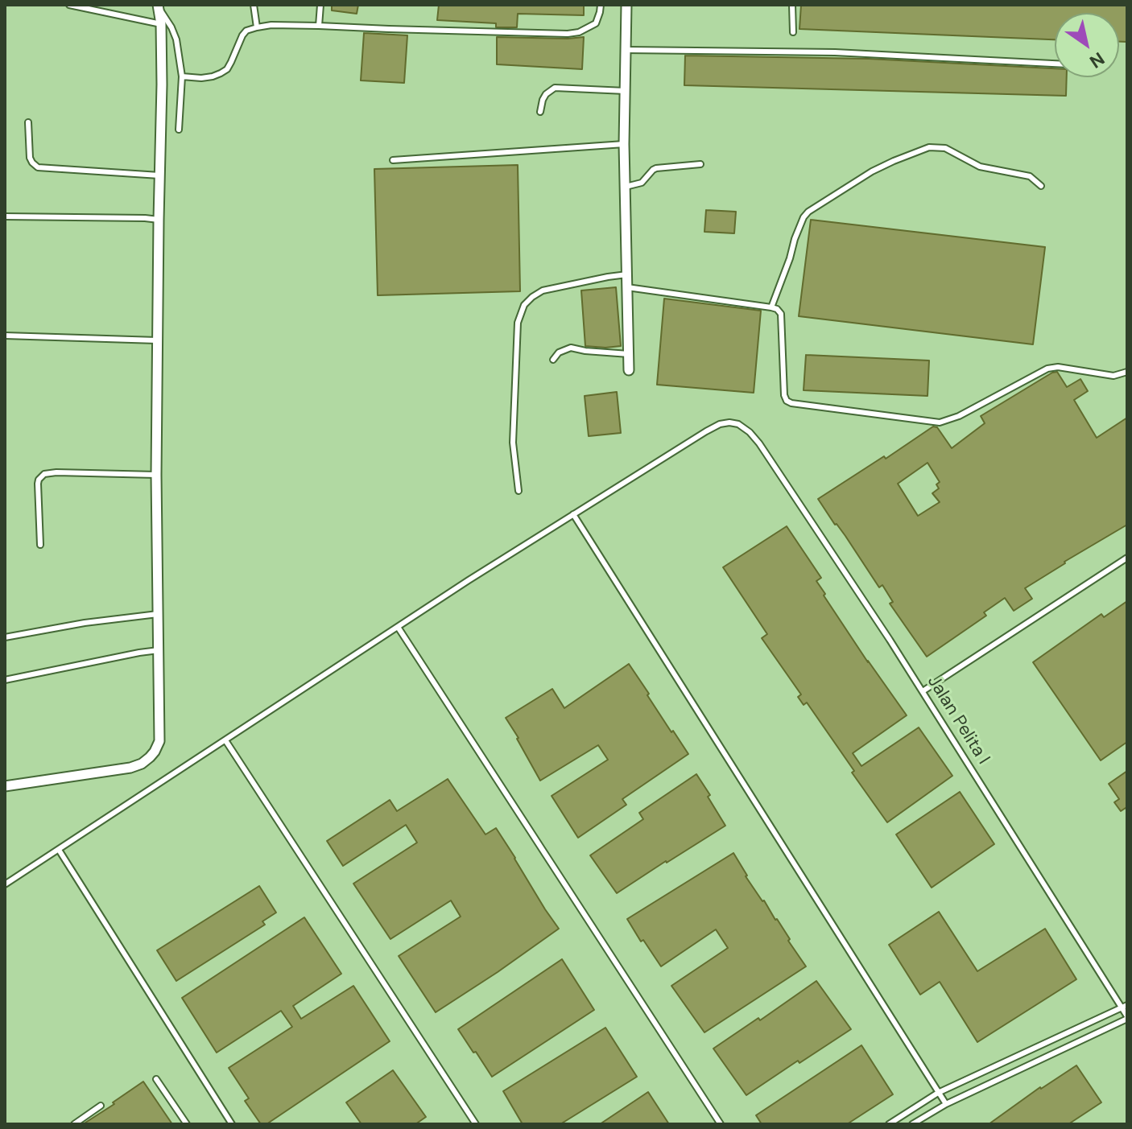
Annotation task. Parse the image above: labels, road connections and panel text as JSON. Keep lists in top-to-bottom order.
{
  "streets": {
    "lane": ["Jalan Pelita I"]
  },
  "north": "bottom right"
}
